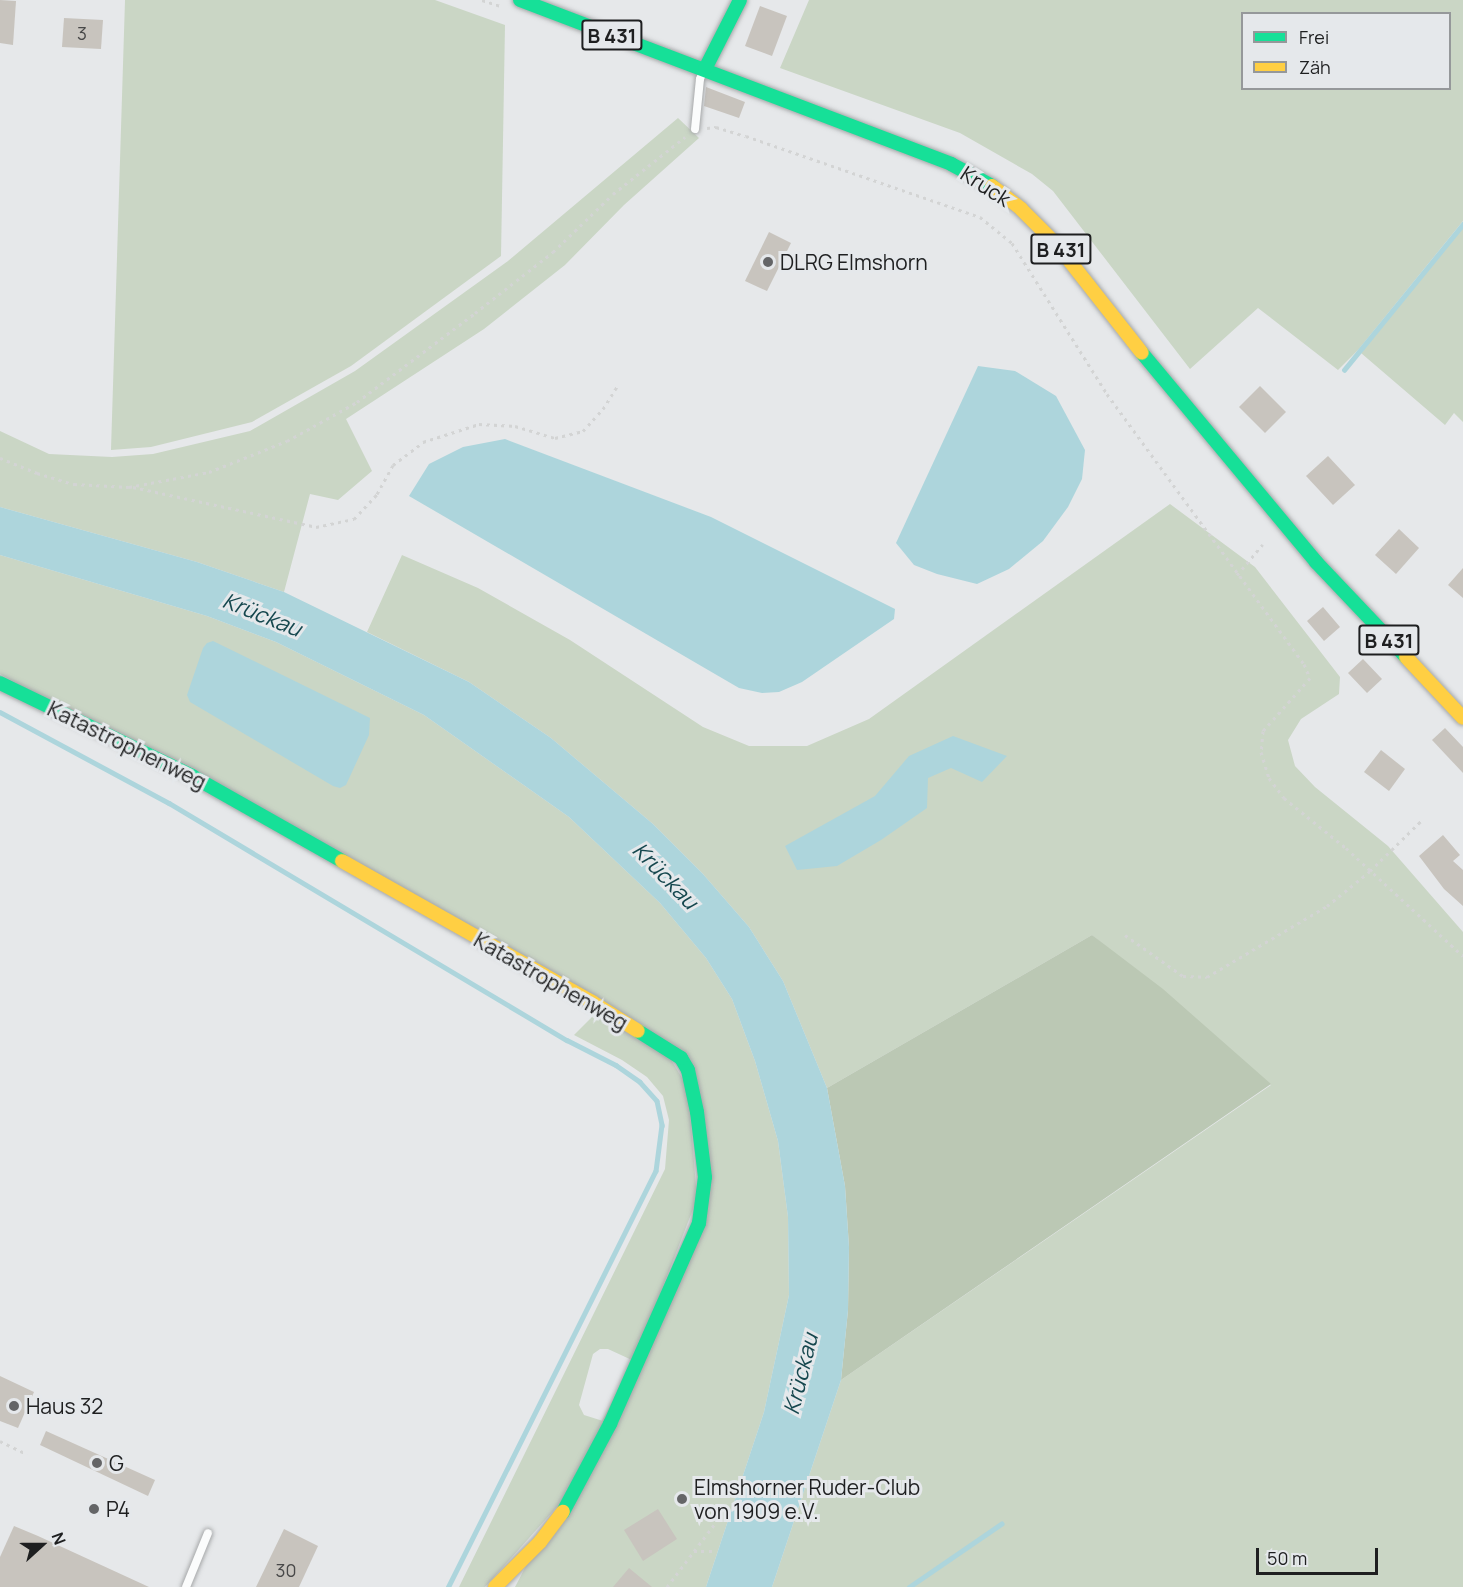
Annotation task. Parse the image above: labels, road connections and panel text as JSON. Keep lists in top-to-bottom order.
{
  "streets": {
    "street": ["B 431", "Kruck", "Katastrophenweg"]
  },
  "water": ["Krückau"],
  "places": [
    "DLRG Elmshorn",
    "Haus 32",
    "G",
    "Elmshorner Ruder-Club von 1909 e.V.",
    "P4"
  ],
  "house_numbers": ["3", "30"],
  "legend": ["Frei", "Zäh"],
  "scale_bar": "50 m",
  "north": "right"
}
